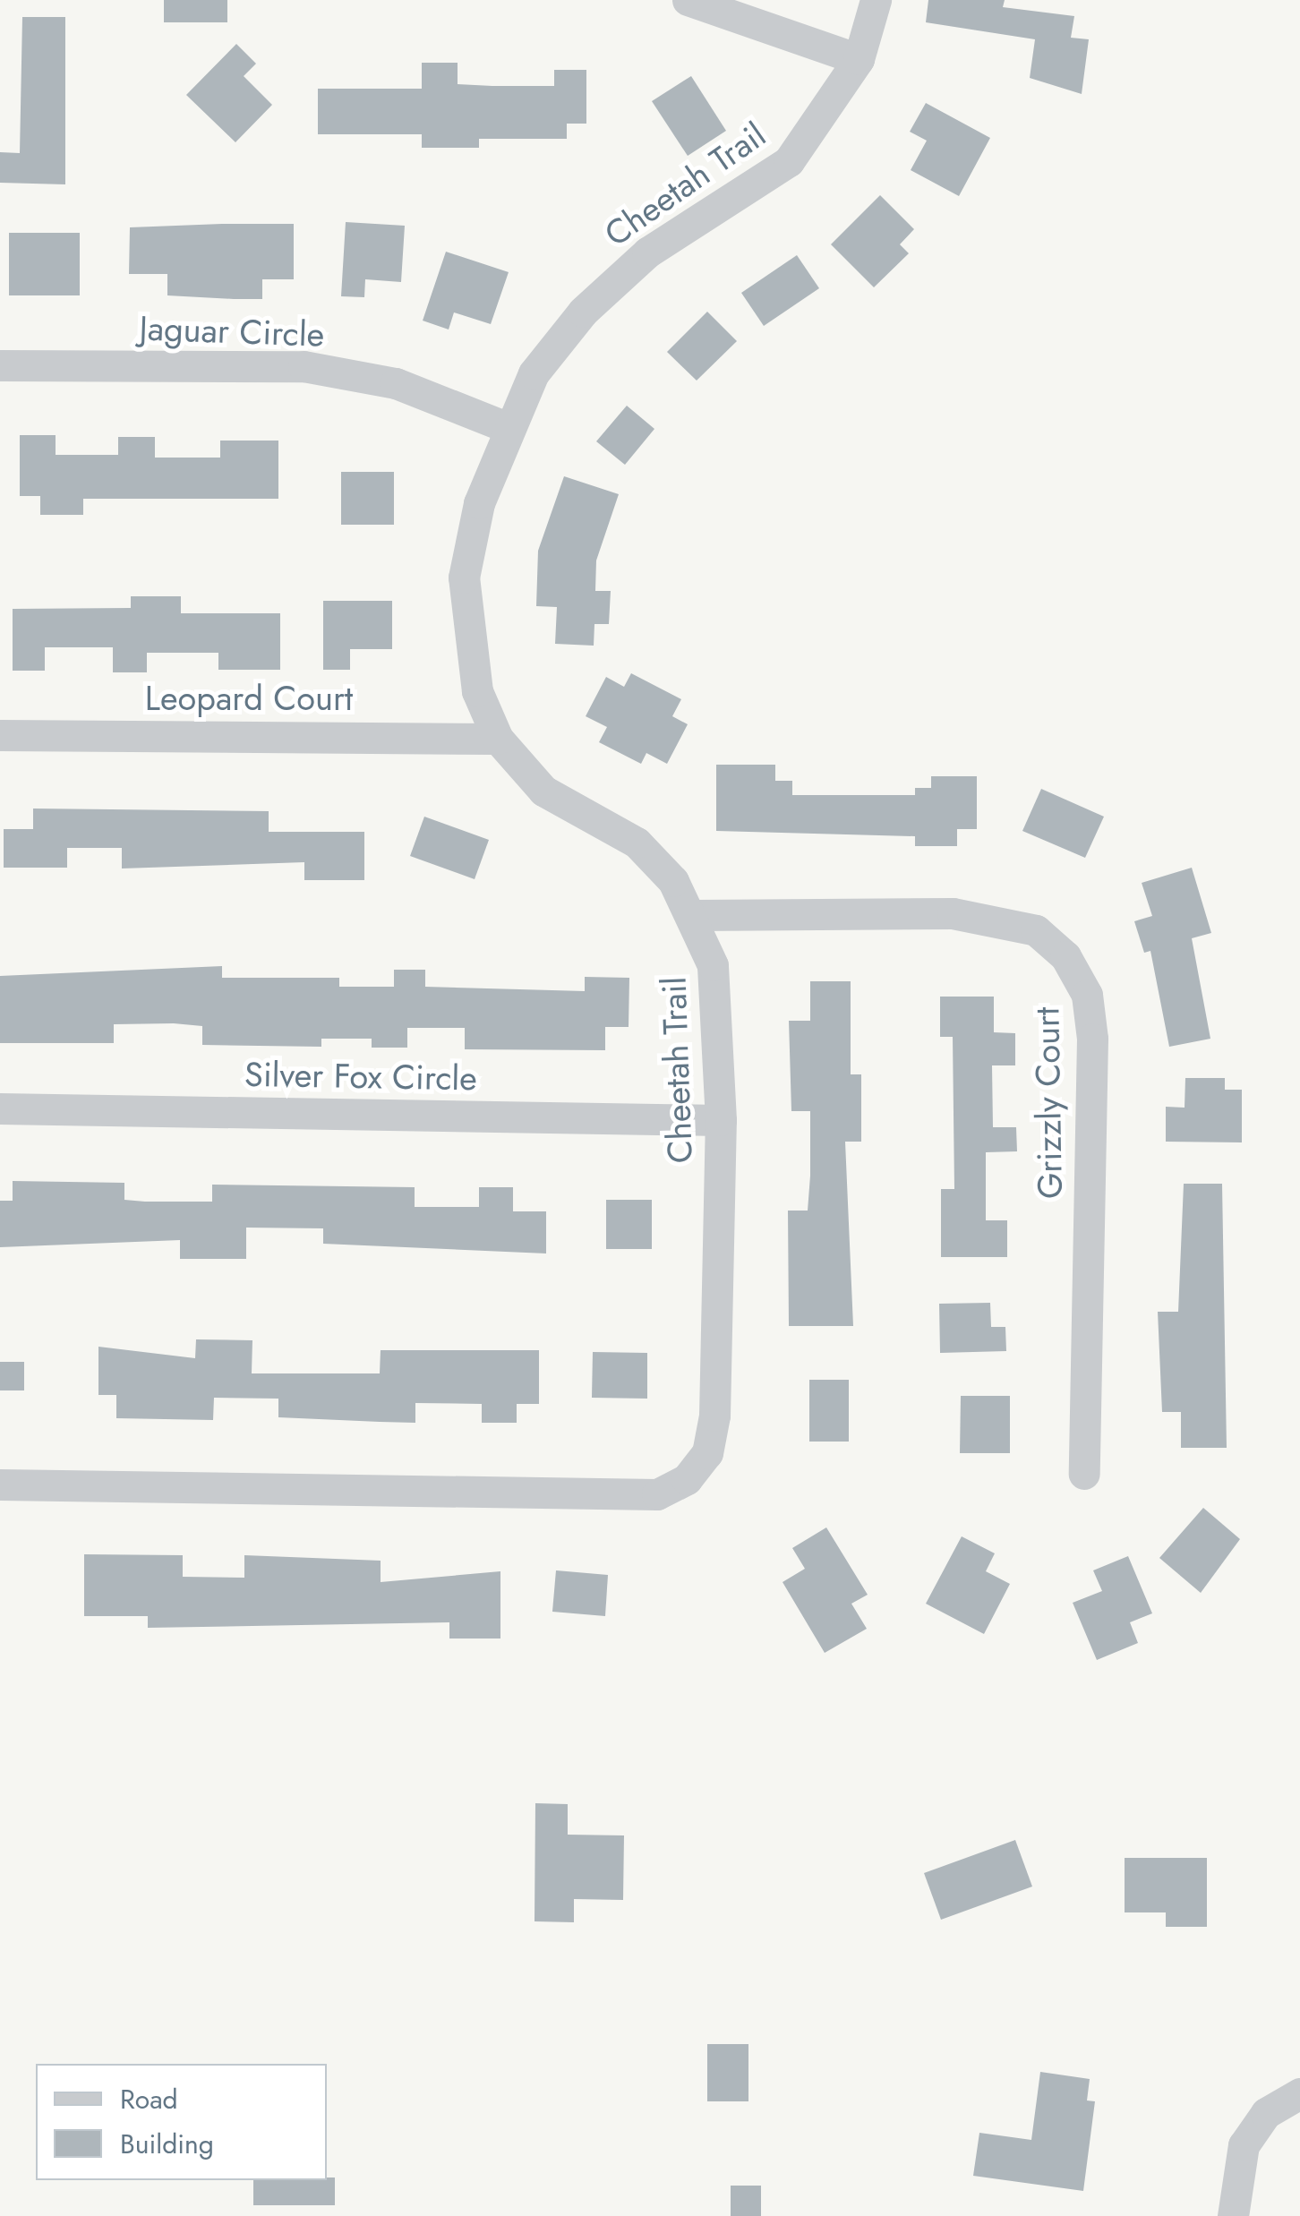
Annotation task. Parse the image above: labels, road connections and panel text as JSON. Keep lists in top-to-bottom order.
{
  "streets": {
    "street": [
      "Cheetah Trail",
      "Jaguar Circle",
      "Leopard Court",
      "Silver Fox Circle",
      "Grizzly Court"
    ]
  },
  "crossings": [
    ["Cheetah Trail", "Jaguar Circle"],
    ["Cheetah Trail", "Leopard Court"],
    ["Cheetah Trail", "Silver Fox Circle"],
    ["Cheetah Trail", "Grizzly Court"]
  ],
  "legend": ["Road", "Building"]
}
